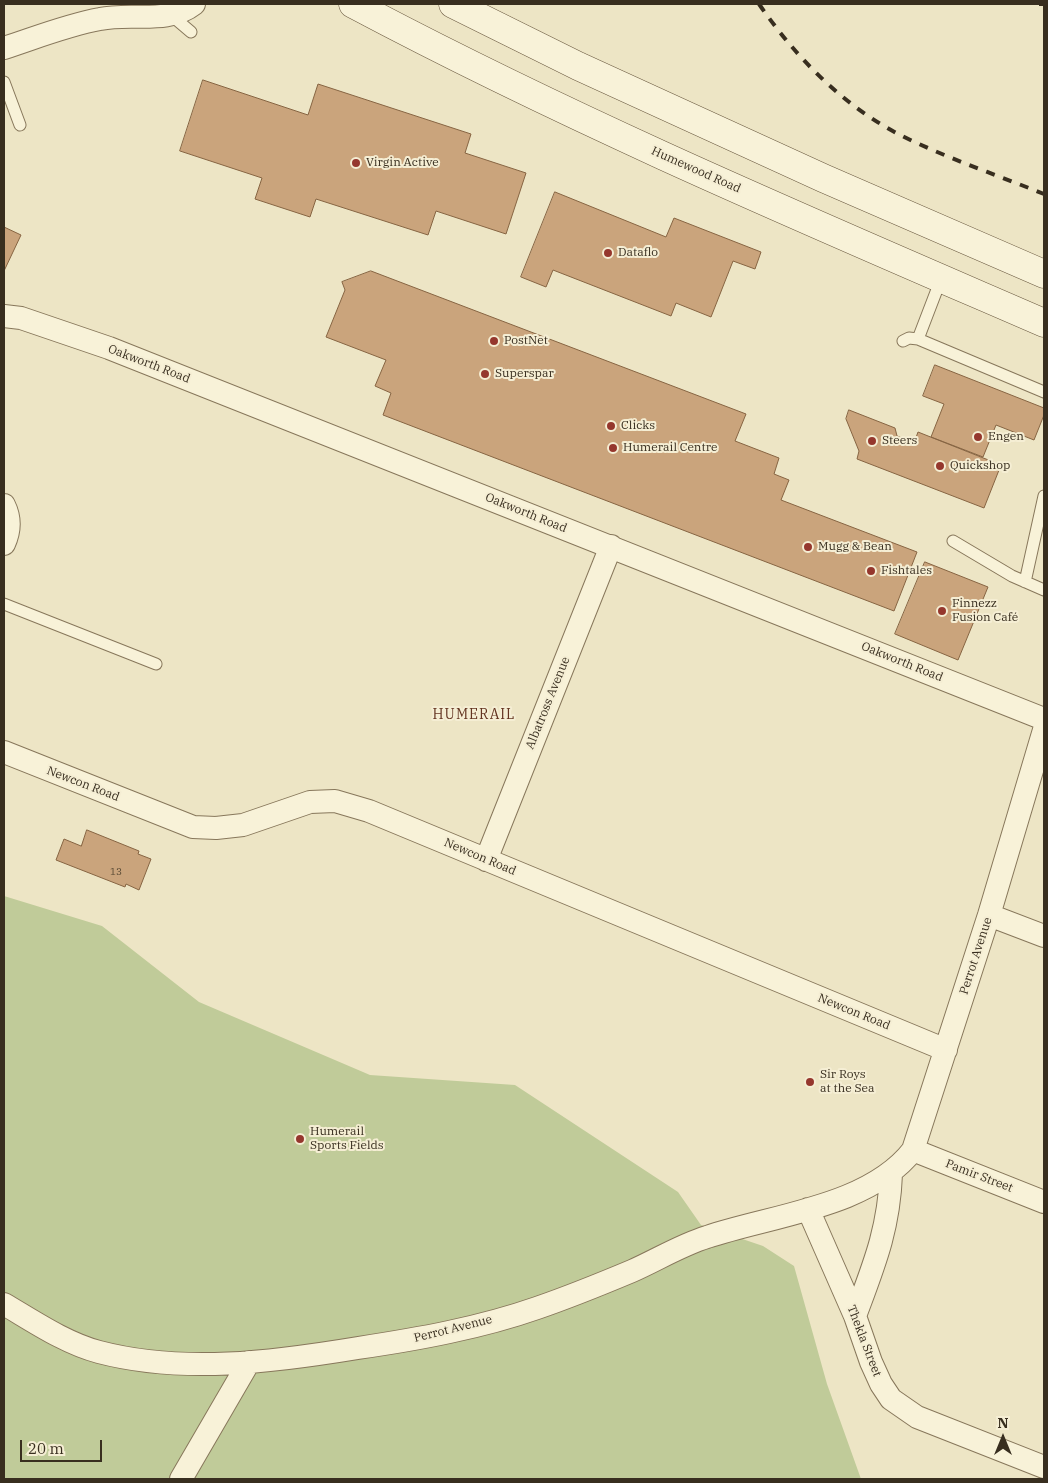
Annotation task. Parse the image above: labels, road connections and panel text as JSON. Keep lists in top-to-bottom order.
{
  "streets": {
    "main road": ["Humewood Road"],
    "street": [
      "Oakworth Road",
      "Albatross Avenue",
      "Newcon Road",
      "Perrot Avenue",
      "Pamir Street",
      "Thekla Street"
    ]
  },
  "crossings": [
    ["Oakworth Road", "Albatross Avenue"],
    ["Albatross Avenue", "Newcon Road"],
    ["Newcon Road", "Perrot Avenue"],
    ["Perrot Avenue", "Pamir Street"],
    ["Perrot Avenue", "Thekla Street"]
  ],
  "districts": ["HUMERAIL"],
  "places": [
    "Virgin Active",
    "Dataflo",
    "PostNet",
    "Superspar",
    "Clicks",
    "Engen",
    "Steers",
    "Humerail Centre",
    "Quickshop",
    "Mugg & Bean",
    "Fishtales",
    "Finnezz Fusion Café",
    "Sir Roys at the Sea",
    "Humerail Sports Fields"
  ],
  "house_numbers": ["13"],
  "scale_bar": "20 m",
  "north": "top"
}
